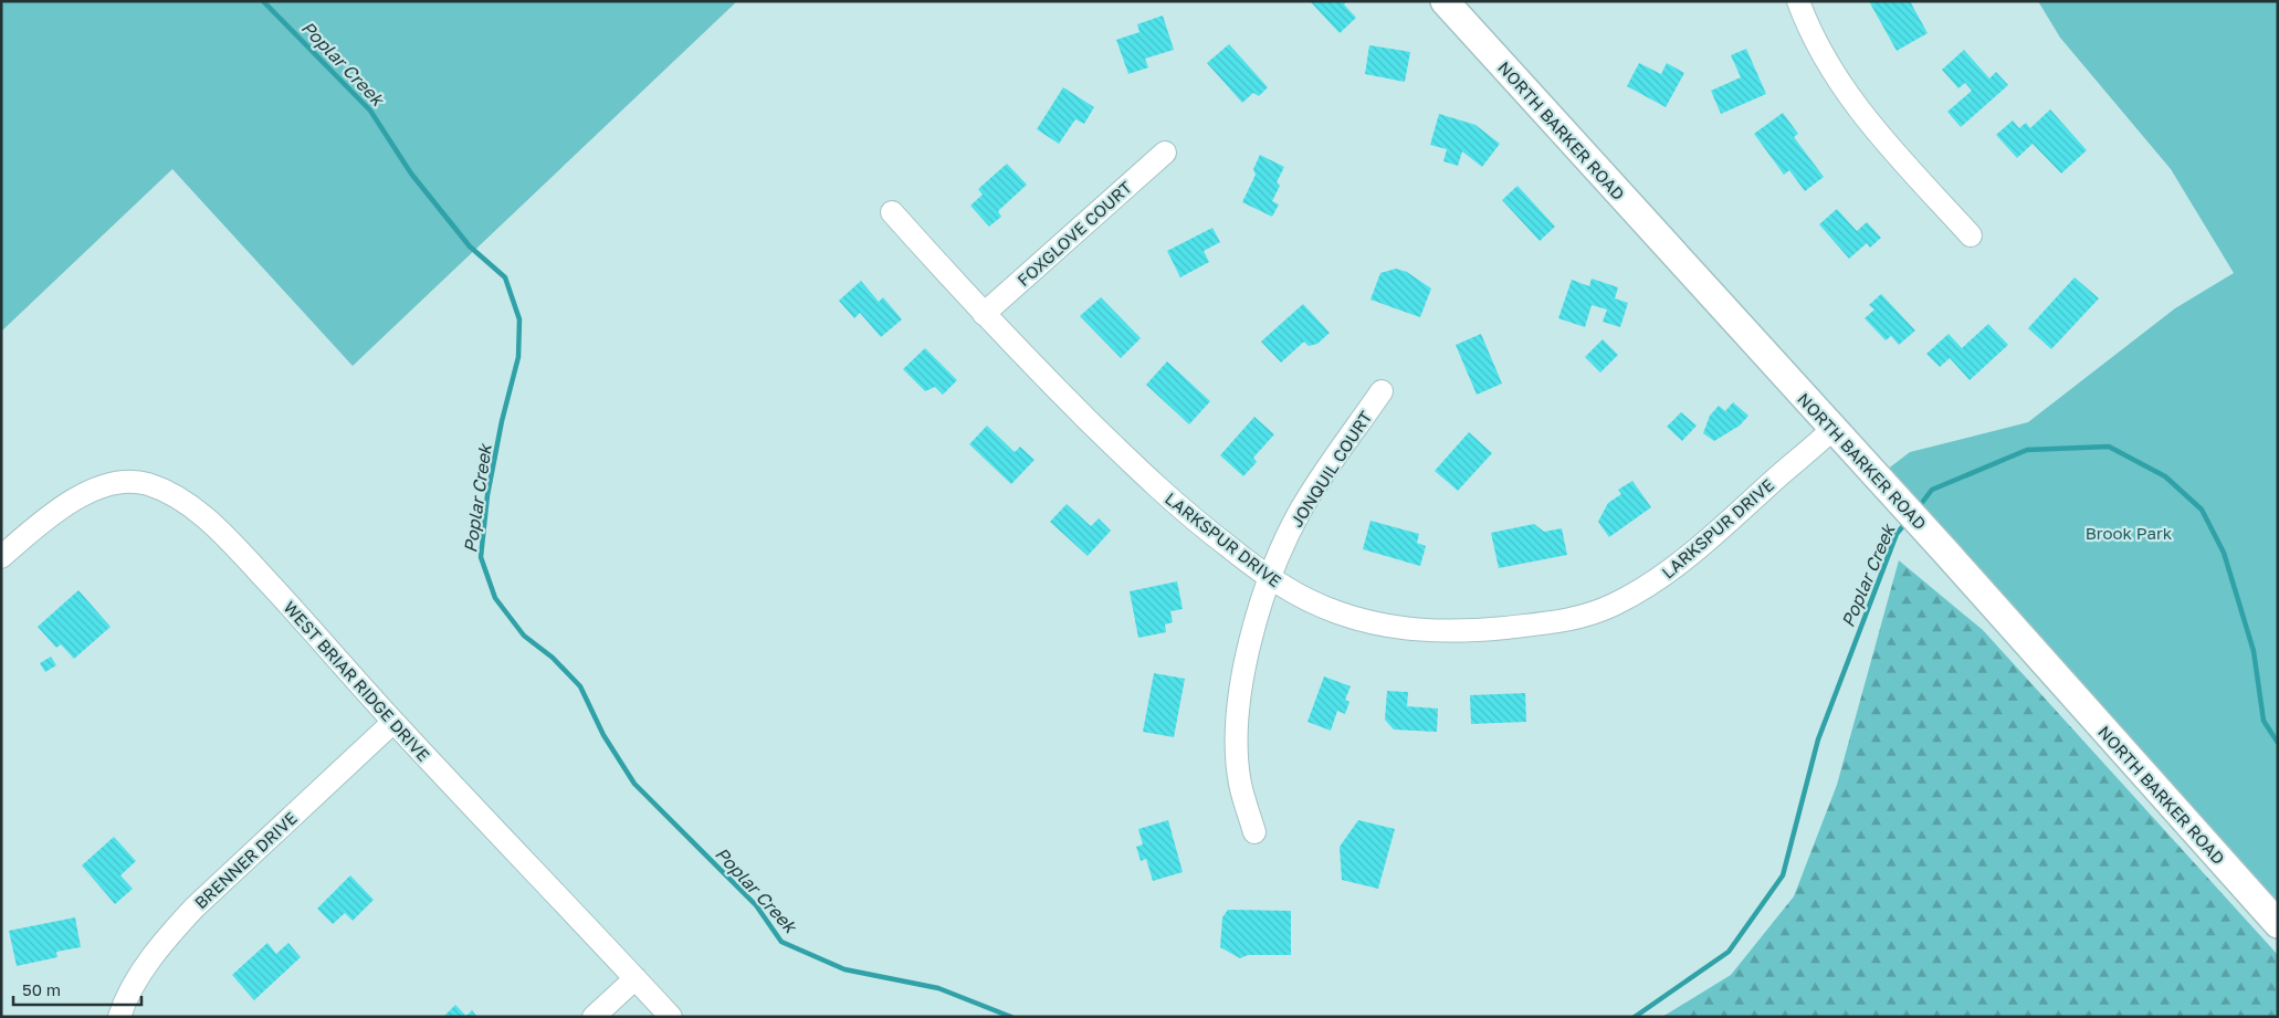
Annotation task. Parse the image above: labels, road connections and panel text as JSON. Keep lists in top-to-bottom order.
{
  "streets": {
    "main road": ["NORTH BARKER ROAD"],
    "street": [
      "FOXGLOVE COURT",
      "JONQUIL COURT",
      "LARKSPUR DRIVE",
      "WEST BRIAR RIDGE DRIVE",
      "BRENNER DRIVE"
    ]
  },
  "crossings": [
    ["NORTH BARKER ROAD", "LARKSPUR DRIVE"],
    ["FOXGLOVE COURT", "LARKSPUR DRIVE"],
    ["JONQUIL COURT", "LARKSPUR DRIVE"],
    ["WEST BRIAR RIDGE DRIVE", "BRENNER DRIVE"]
  ],
  "water": ["Poplar Creek"],
  "parks": ["Brook Park"],
  "scale_bar": "50 m"
}
